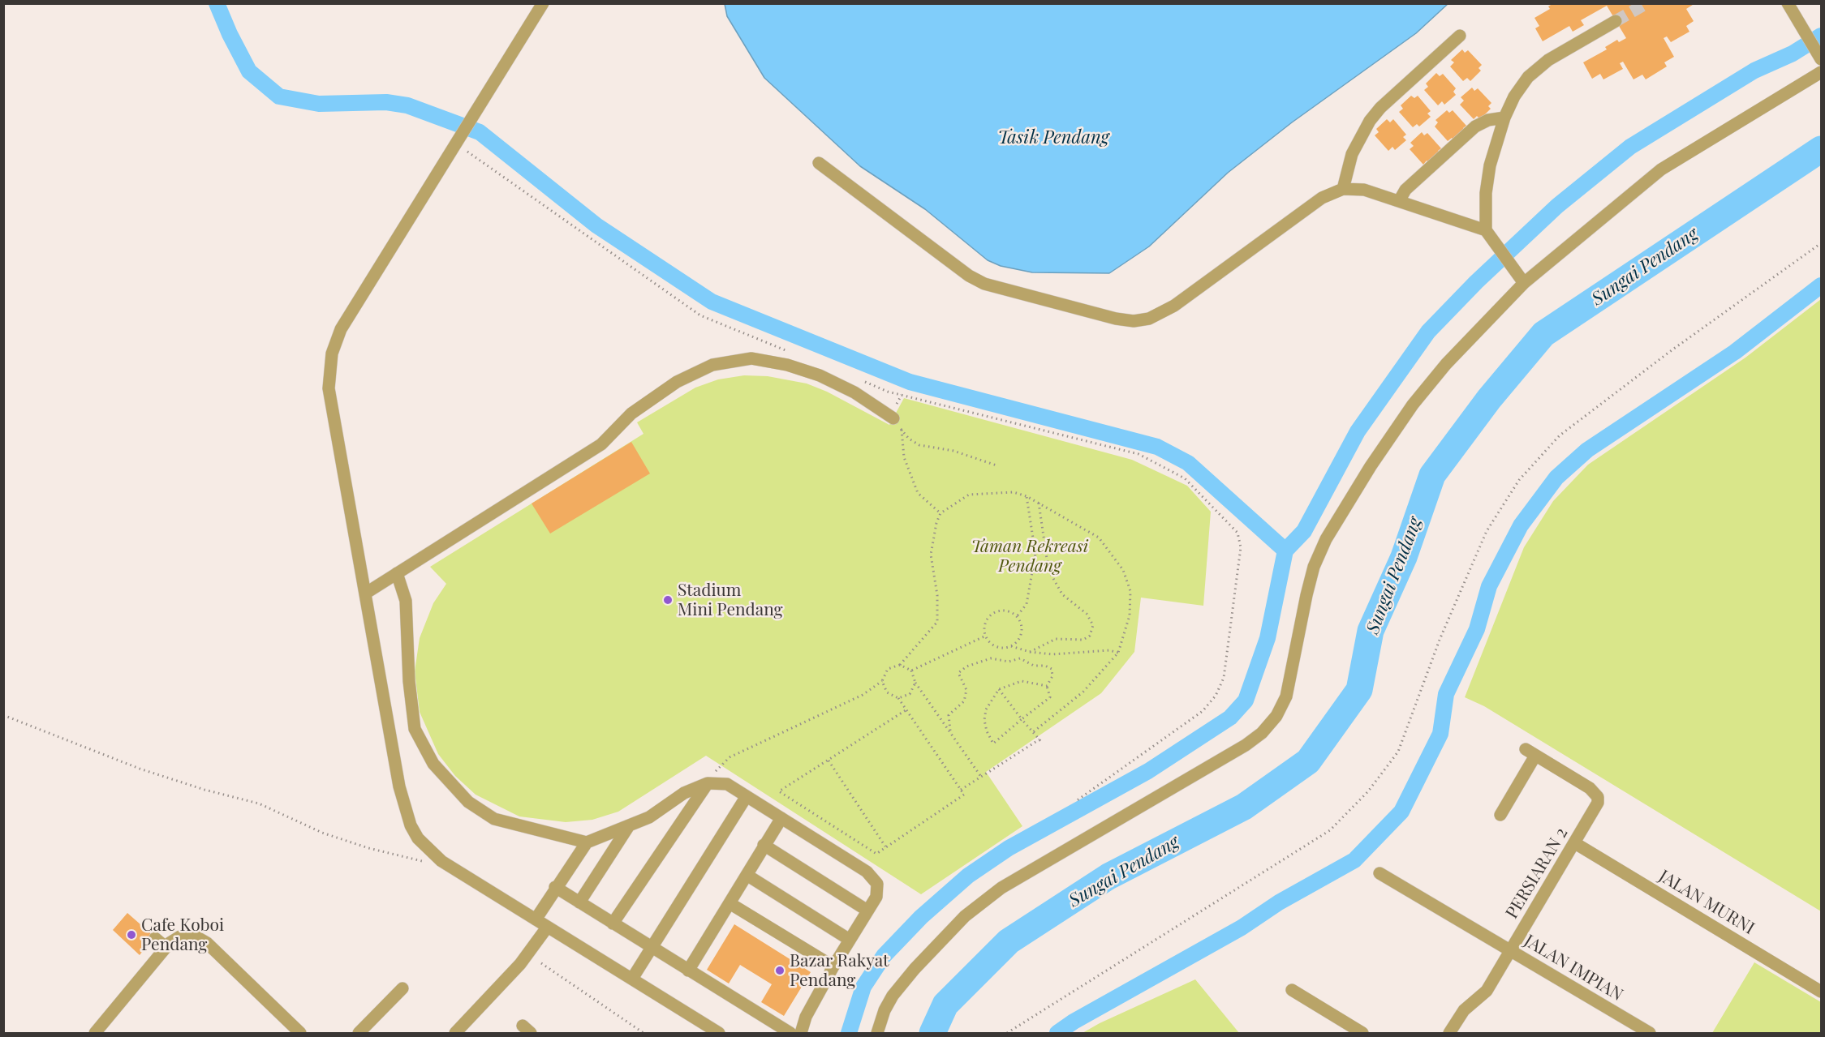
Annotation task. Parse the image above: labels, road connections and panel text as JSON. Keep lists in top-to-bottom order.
{
  "streets": {
    "street": ["PERSIARAN 2", "JALAN MURNI", "JALAN IMPIAN"]
  },
  "crossings": [
    ["PERSIARAN 2", "JALAN MURNI"],
    ["PERSIARAN 2", "JALAN IMPIAN"]
  ],
  "water": ["Tasik Pendang", "Sungai Pendang"],
  "parks": ["Taman Rekreasi Pendang"],
  "places": ["Stadium Mini Pendang", "Cafe Koboi Pendang", "Bazar Rakyat Pendang"]
}
